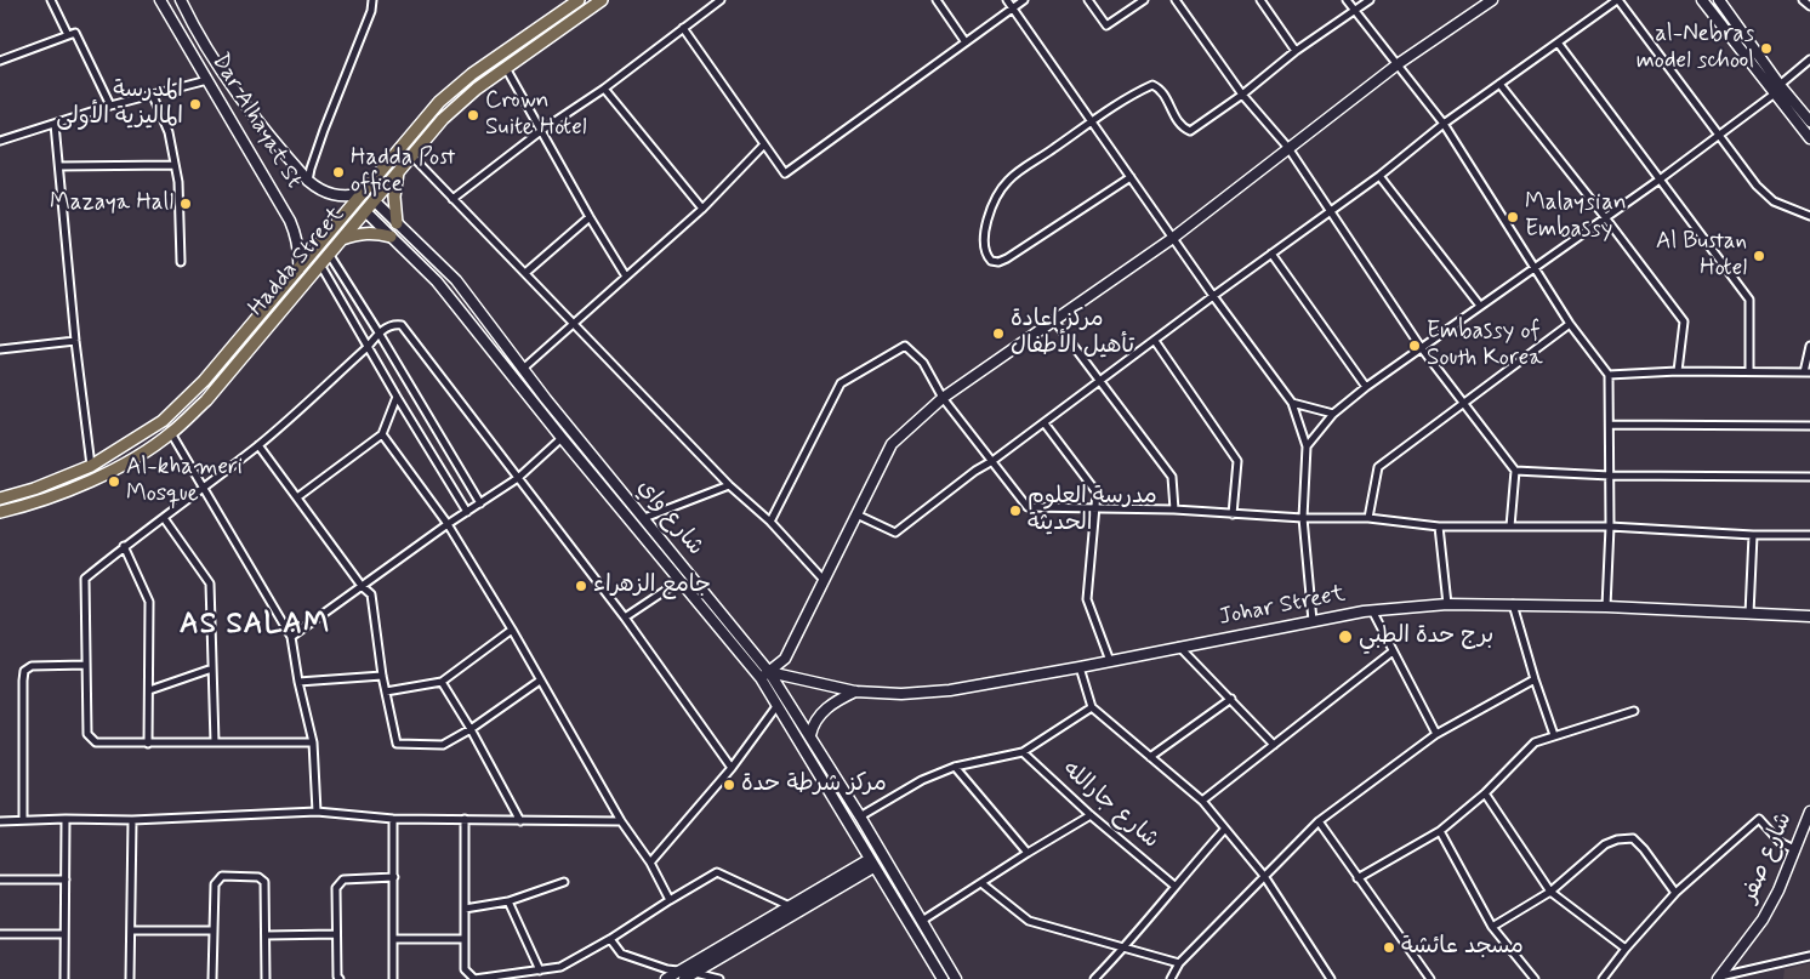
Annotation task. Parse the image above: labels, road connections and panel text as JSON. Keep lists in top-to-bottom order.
{
  "streets": {
    "main road": ["Hadda Street"],
    "street": [
      "Dar Alhayat St",
      "شارع واي",
      "Johar Street",
      "شارع جارالله",
      "شارع صفر"
    ]
  },
  "crossings": [
    ["Dar Alhayat St", "Hadda Street"],
    ["Hadda Street", "شارع واي"],
    ["شارع واي", "Johar Street"],
    ["شارع واي", "شارع جارالله"]
  ],
  "districts": ["AS SALAM"],
  "places": [
    "al-Nebras model school",
    "المدرسة الماليزية الأولى",
    "Crown Suite Hotel",
    "Hadda Post office",
    "Mazaya Hall",
    "Malaysian Embassy",
    "Al Bustan Hotel",
    "مركز اعادة تأهيل الأطفال",
    "Embassy of South Korea",
    "Al-khameri Mosque",
    "مدرسة العلوم الحديثة",
    "جامع الزهراء",
    "برج حدة الطبي",
    "مركز شرطة حدة",
    "مسجد عائشة"
  ]
}
